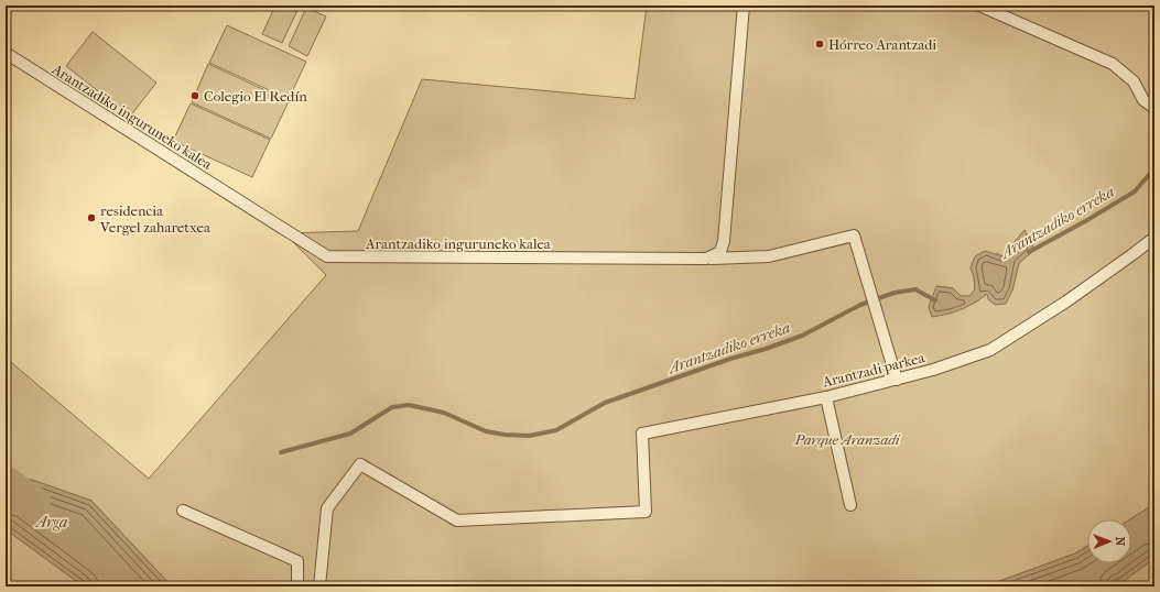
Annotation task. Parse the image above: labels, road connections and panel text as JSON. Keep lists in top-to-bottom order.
{
  "streets": {
    "street": ["Arantzadiko inguruneko kalea", "Arantzadi parkea"]
  },
  "crossings": [
    ["Arantzadiko inguruneko kalea", "Arantzadi parkea"]
  ],
  "water": ["Arantzadiko erreka", "Arga"],
  "parks": ["Parque Aranzadi"],
  "places": ["Hórreo Arantzadi", "Colegio El Redín", "residencia Vergel zaharetxea"],
  "north": "right"
}
